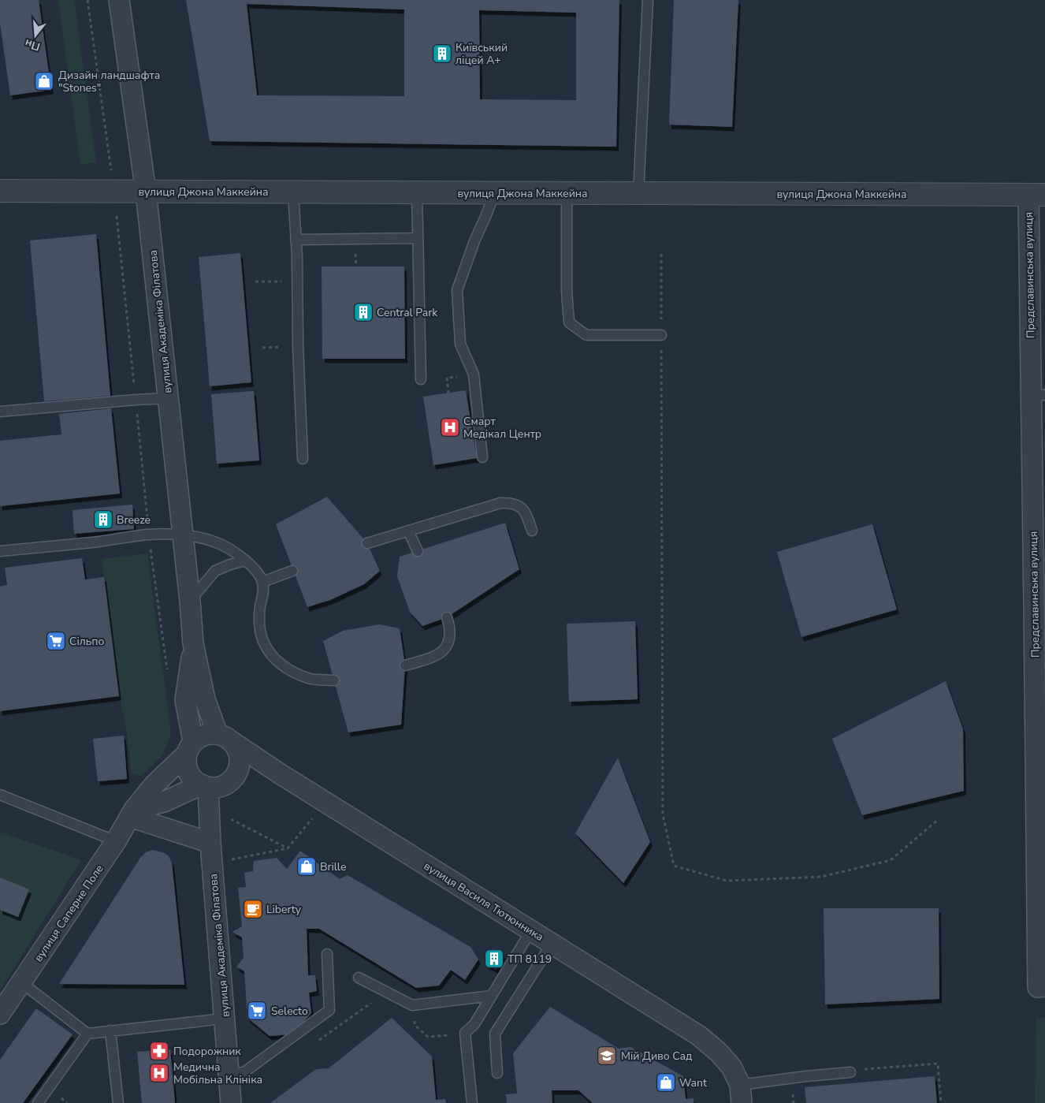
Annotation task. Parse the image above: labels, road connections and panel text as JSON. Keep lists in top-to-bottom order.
{
  "streets": {
    "street": [
      "вулиця Джона Маккейна",
      "Предславинська вулиця",
      "вулиця Академіка Філатова",
      "вулиця Василя Тютюнника",
      "вулиця Саперне Поле"
    ]
  },
  "crossings": [
    ["вулиця Джона Маккейна", "Предславинська вулиця"],
    ["вулиця Джона Маккейна", "вулиця Академіка Філатова"],
    ["вулиця Академіка Філатова", "вулиця Василя Тютюнника"],
    ["вулиця Академіка Філатова", "вулиця Саперне Поле"],
    ["вулиця Василя Тютюнника", "вулиця Саперне Поле"]
  ],
  "places": {
    "building": [
      "Київський ліцей А+",
      "Central Park",
      "Breeze",
      "ТП 8119"
    ],
    "shop": ["Дизайн ландшафта \"Stones\"", "Brille", "Want"],
    "hospital": ["Смарт Медікал Центр", "Медична Мобільна Клініка"],
    "supermarket": ["Сільпо", "Selecto"],
    "cafe": ["Liberty"],
    "pharmacy": ["Подорожник"],
    "school or university": ["Мiй Диво Сад"]
  },
  "north": "bottom"
}
